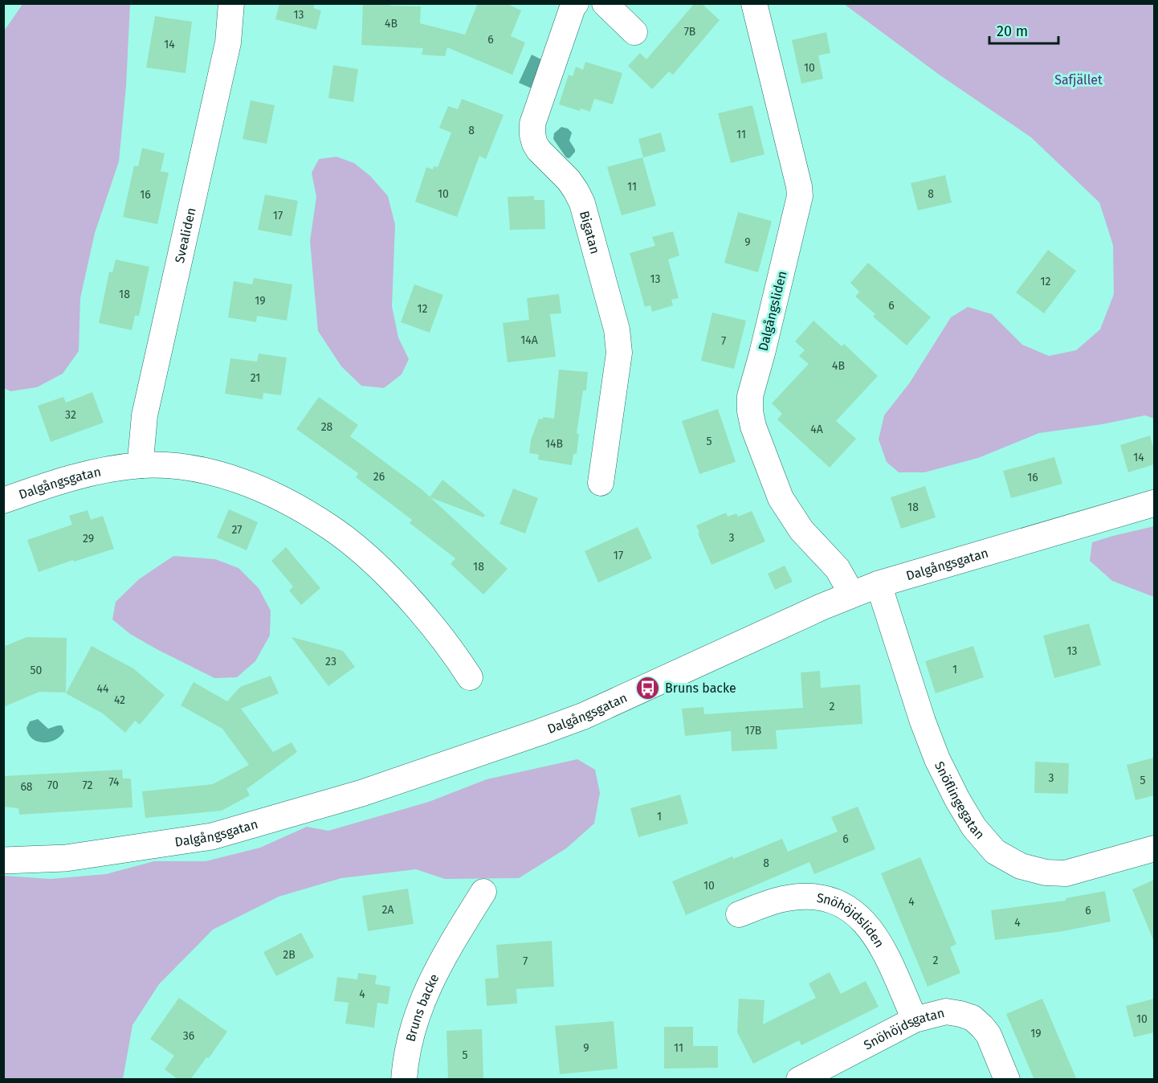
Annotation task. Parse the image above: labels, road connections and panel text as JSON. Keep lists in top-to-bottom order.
{
  "streets": {
    "street": [
      "Bigatan",
      "Svealiden",
      "Dalgångsliden",
      "Dalgångsgatan",
      "Snöflingegatan",
      "Snöhöjdsliden",
      "Bruns backe",
      "Snöhöjdsgatan"
    ]
  },
  "crossings": [
    ["Svealiden", "Dalgångsgatan"],
    ["Dalgångsliden", "Dalgångsgatan"],
    ["Dalgångsgatan", "Snöflingegatan"],
    ["Snöhöjdsliden", "Snöhöjdsgatan"]
  ],
  "parks": ["Safjället"],
  "places": {
    "bus stop": ["Bruns backe"]
  },
  "house_numbers": [
    "13",
    "4B",
    "7B",
    "6",
    "14",
    "10",
    "8",
    "11",
    "11",
    "10",
    "8",
    "16",
    "17",
    "9",
    "13",
    "12",
    "18",
    "19",
    "6",
    "12",
    "14A",
    "7",
    "4B",
    "21",
    "32",
    "28",
    "4A",
    "5",
    "14B",
    "14",
    "26",
    "16",
    "18",
    "27",
    "3",
    "29",
    "17",
    "18",
    "13",
    "23",
    "1",
    "50",
    "44",
    "42",
    "2",
    "17B",
    "3",
    "5",
    "74",
    "70",
    "72",
    "68",
    "1",
    "6",
    "8",
    "10",
    "4",
    "2A",
    "6",
    "4",
    "2B",
    "2",
    "7",
    "4",
    "10",
    "19",
    "36",
    "9",
    "11",
    "5"
  ],
  "scale_bar": "20 m"
}
